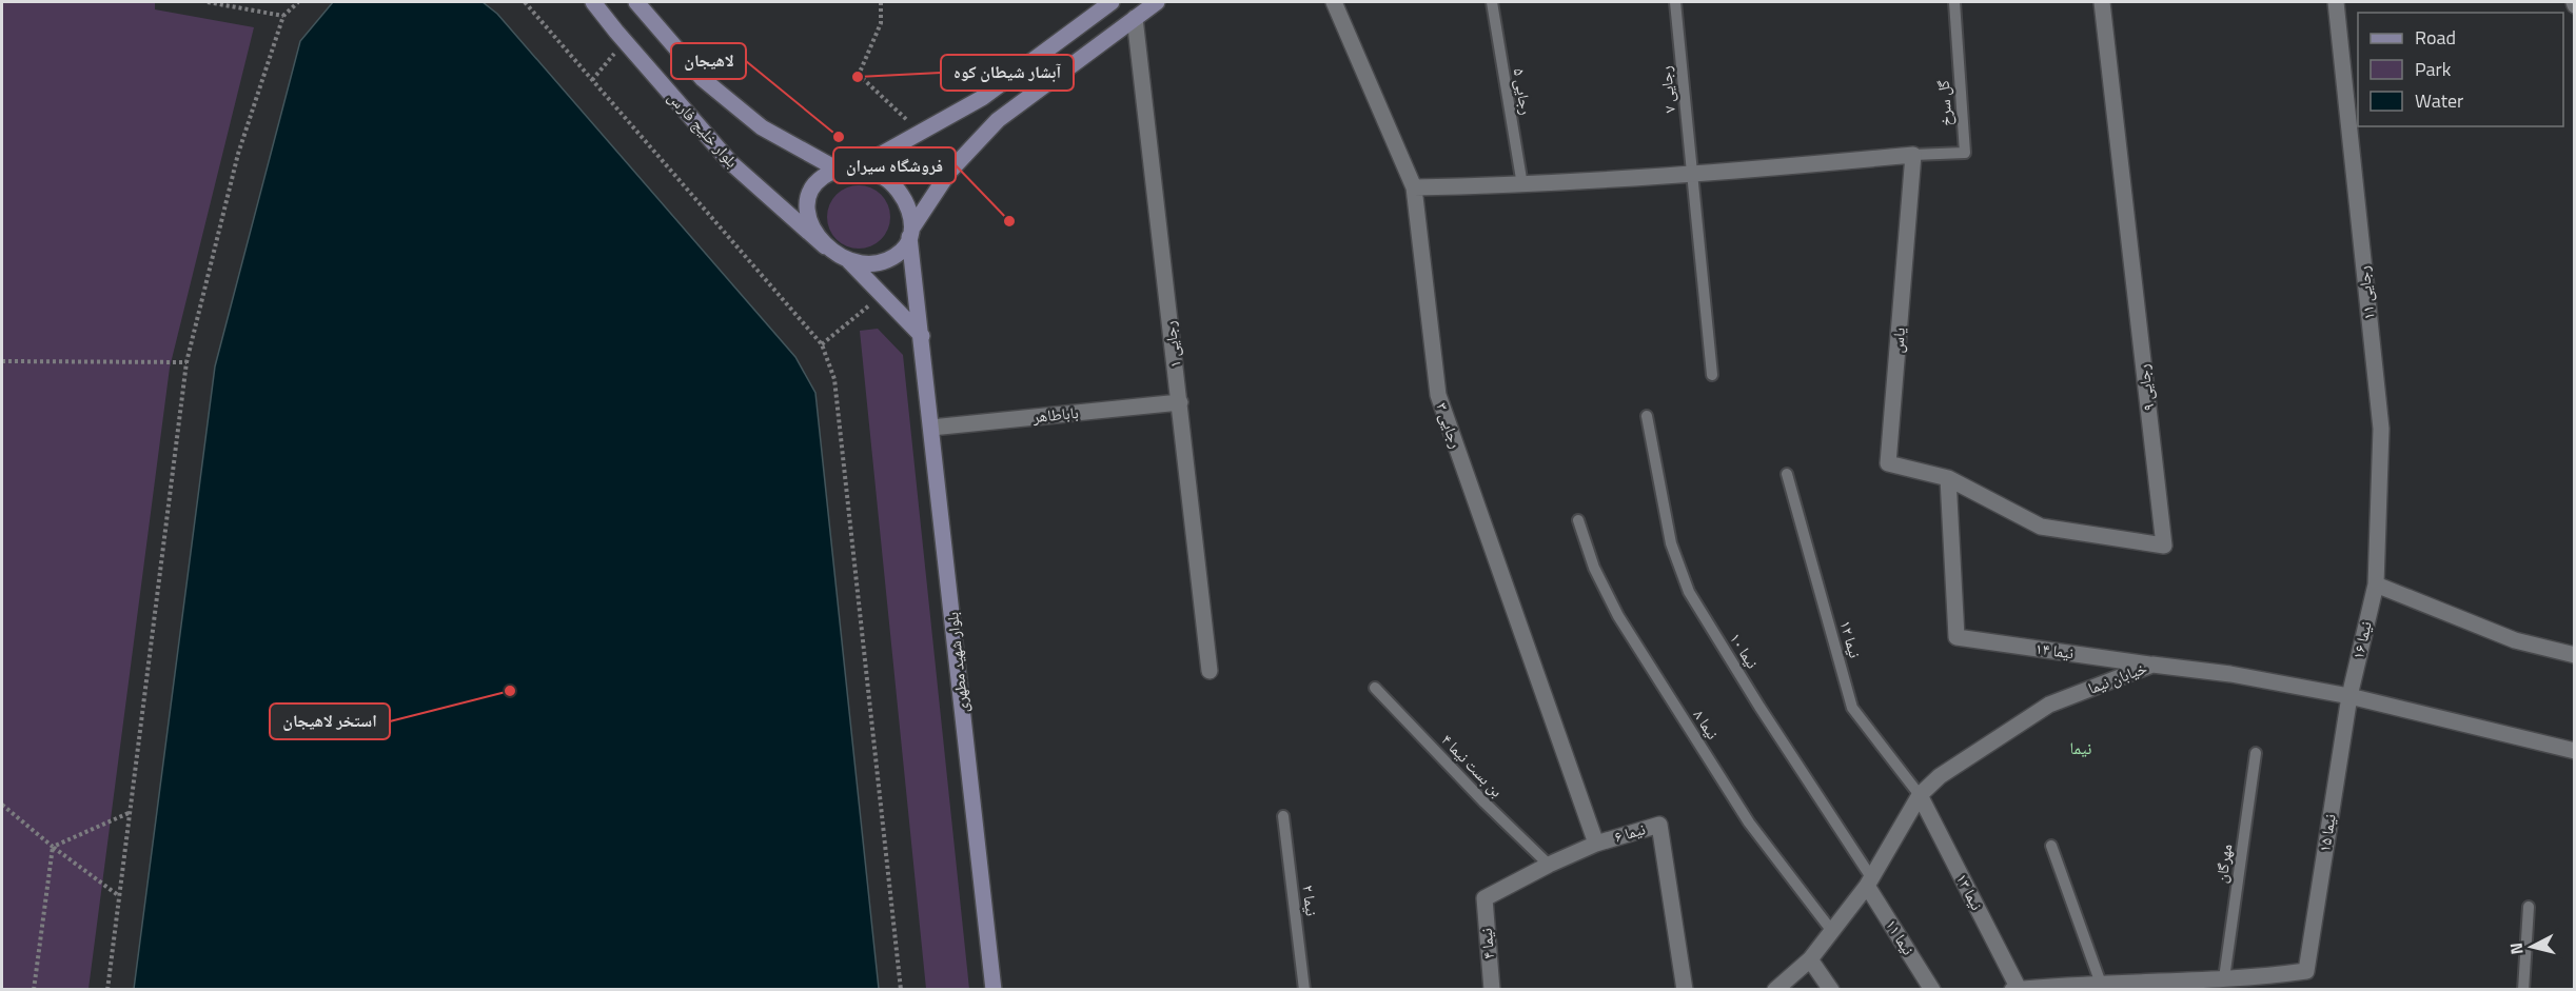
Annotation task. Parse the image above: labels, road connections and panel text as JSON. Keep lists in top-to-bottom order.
{
  "streets": {
    "main road": ["بلوار خلیج فارس", "بلوار شهید مطهری"],
    "street": [
      "رجایی ۱۱",
      "یاس",
      "رجایی ۱",
      "رجایی ۹",
      "باباطاهر",
      "رجایی ۳",
      "نیما ۱۶",
      "نیما ۱۴",
      "خیابان نیما",
      "نیما ۶",
      "نیما ۱۵",
      "نیما ۱۳",
      "نیما ۱۱",
      "نیما ۴"
    ],
    "lane": [
      "رجایی ۷",
      "رجایی ۵",
      "گل سرخ",
      "نیما ۱۲",
      "نیما ۱۰",
      "نیما ۸",
      "بن بست نیما ۴",
      "مهرگان",
      "نیما ۲"
    ]
  },
  "crossings": [
    ["گل سرخ", "یاس"],
    ["بلوار خلیج فارس", "بلوار شهید مطهری"],
    ["رجایی ۱۱", "نیما ۱۶"],
    ["یاس", "رجایی ۹"],
    ["یاس", "نیما ۱۴"],
    ["رجایی ۱", "باباطاهر"],
    ["رجایی ۹", "نیما ۱۴"],
    ["باباطاهر", "بلوار شهید مطهری"],
    ["رجایی ۳", "نیما ۶"],
    ["نیما ۱۲", "خیابان نیما"],
    ["نیما ۱۲", "نیما ۱۳"],
    ["نیما ۱۶", "خیابان نیما"],
    ["نیما ۱۶", "نیما ۱۵"],
    ["نیما ۱۰", "خیابان نیما"],
    ["نیما ۱۰", "نیما ۱۱"],
    ["نیما ۱۴", "خیابان نیما"],
    ["خیابان نیما", "نیما ۸"],
    ["خیابان نیما", "نیما ۱۵"],
    ["خیابان نیما", "نیما ۱۳"],
    ["خیابان نیما", "نیما ۱۱"],
    ["بن بست نیما ۴", "نیما ۶"],
    ["نیما ۶", "نیما ۴"]
  ],
  "districts": ["نیما"],
  "places": [
    "آبشار شیطان کوه",
    "لاهيجان",
    "فروشگاه سیران",
    "استخر لاهیجان"
  ],
  "legend": ["Road", "Park", "Water"],
  "north": "left"
}
